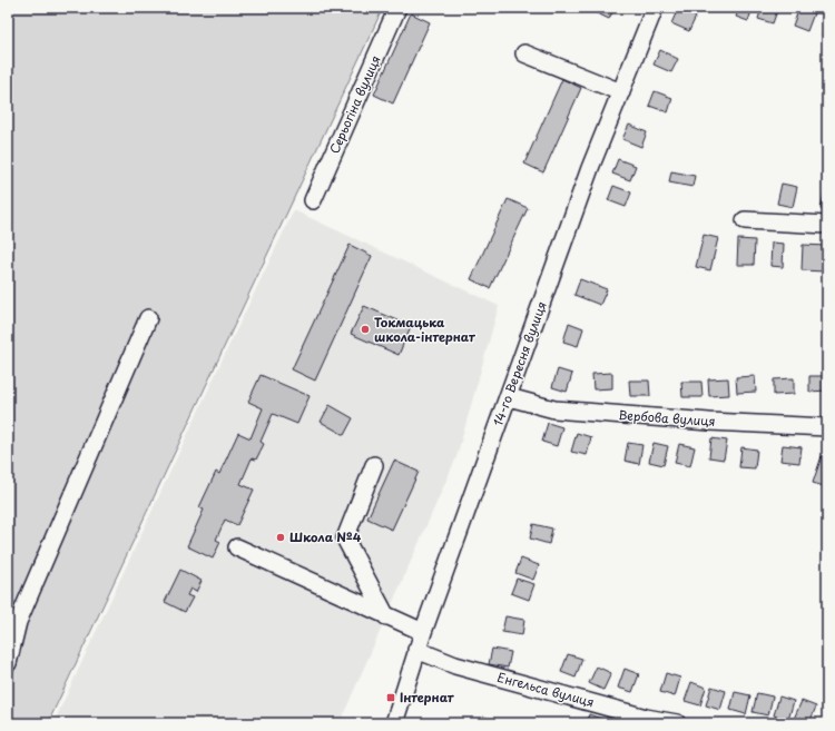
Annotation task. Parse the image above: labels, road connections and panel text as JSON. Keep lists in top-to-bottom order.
{
  "streets": {
    "street": [
      "Серьогіна вулиця",
      "14-го Вересня вулиця",
      "Вербова вулиця",
      "Енгельса вулиця"
    ]
  },
  "crossings": [
    ["14-го Вересня вулиця", "Вербова вулиця"],
    ["14-го Вересня вулиця", "Енгельса вулиця"]
  ],
  "places": {
    "other": ["Токмацька школа-інтернат", "Школа №4"],
    "transit": ["Інтернат"]
  }
}
